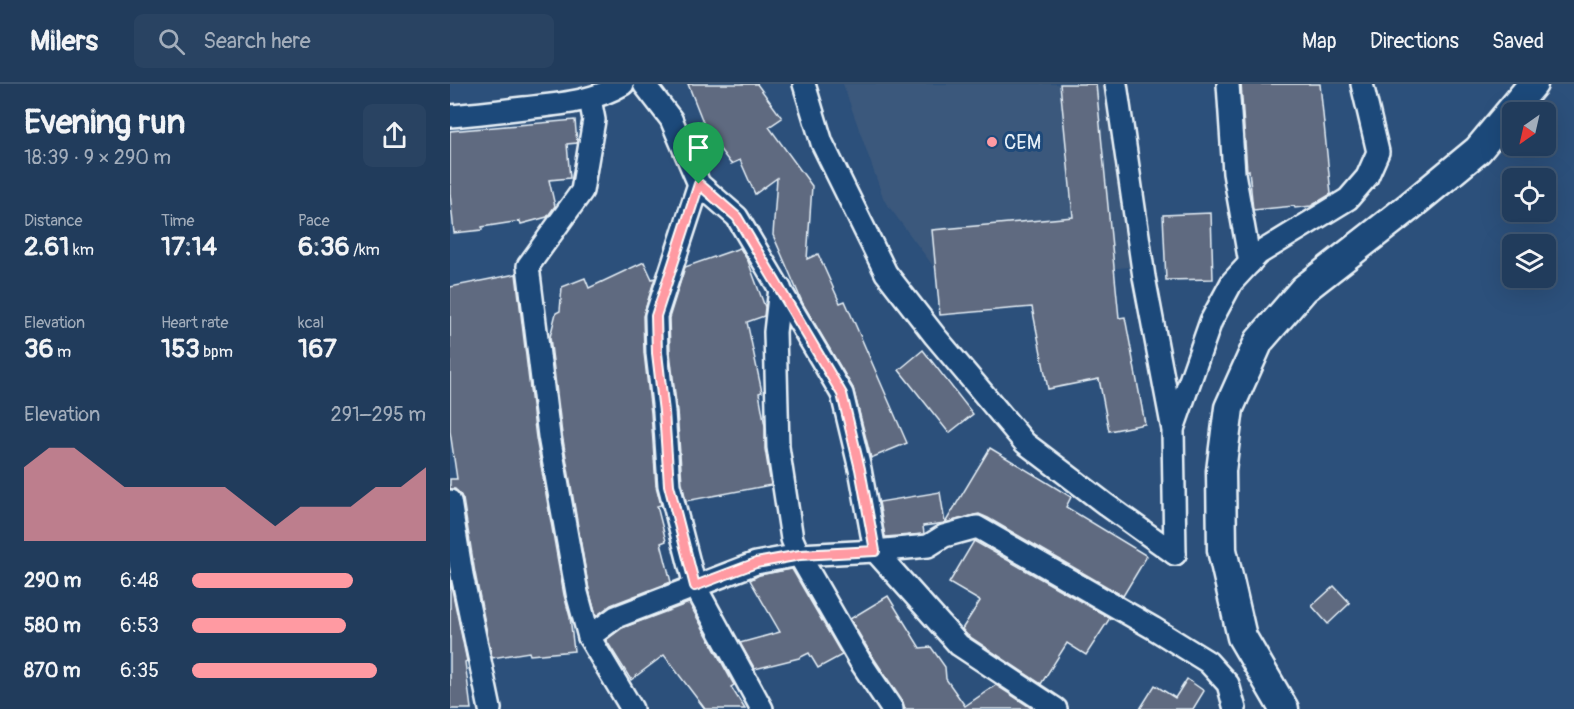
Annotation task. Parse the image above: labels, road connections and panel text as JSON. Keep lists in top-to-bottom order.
{
  "places": ["CEM"],
  "north": "bottom left",
  "page": {
    "header": "Milers",
    "search": "Search here",
    "nav": ["Map", "Directions", "Saved"],
    "heading": ["Evening run", "18:39 · 9 × 290 m"],
    "stats": [
      ["Distance", "2.61 km"],
      ["Time", "17:14"],
      ["Pace", "6:36 /km"],
      ["Elevation", "36 m"],
      ["Heart rate", "153 bpm"],
      ["kcal", "167"]
    ],
    "chart": ["Elevation", "291–295 m"],
    "list": [
      {
        "name": "290 m",
        "note": "6:48"
      },
      {
        "name": "580 m",
        "note": "6:53"
      },
      {
        "name": "870 m",
        "note": "6:35"
      }
    ]
  }
}
